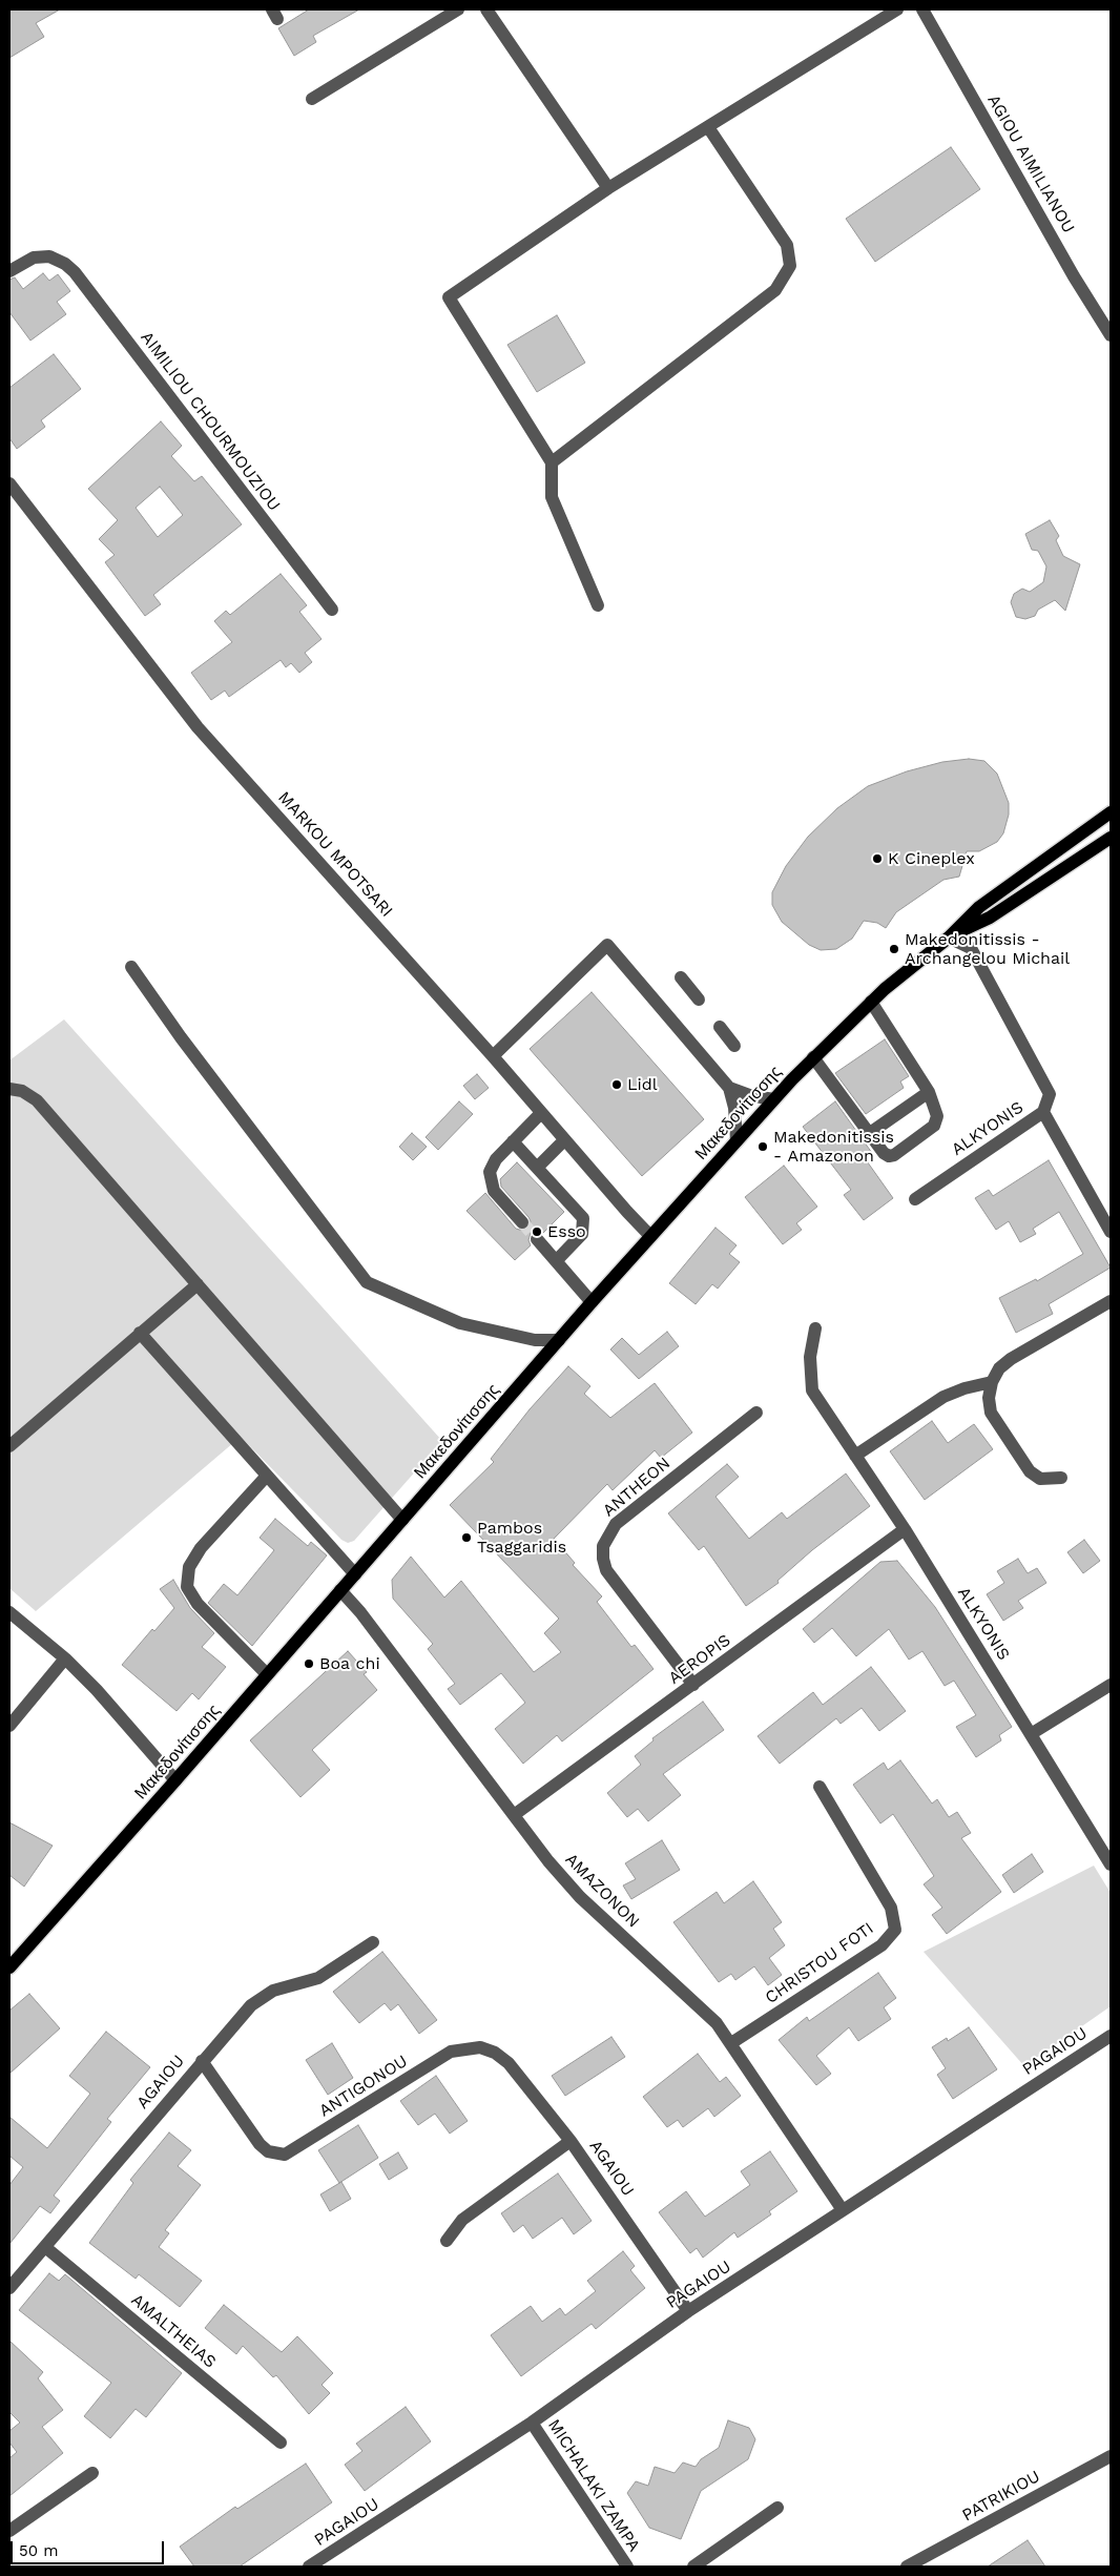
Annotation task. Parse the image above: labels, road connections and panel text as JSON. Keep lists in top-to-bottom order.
{
  "streets": {
    "main road": ["Μακεδονίτισσης"],
    "street": [
      "AGIOU AIMILIANOU",
      "AIMILIOU CHOURMOUZIOU",
      "MARKOU MPOTSARI",
      "ALKYONIS",
      "ANTHEON",
      "AEROPIS",
      "AMAZONON",
      "CHRISTOU FOTI",
      "PAGAIOU",
      "AGAIOU",
      "ANTIGONOU",
      "AMALTHEIAS",
      "MICHALAKI ZAMPA",
      "PATRIKIOU"
    ]
  },
  "crossings": [
    ["MARKOU MPOTSARI", "Μακεδονίτισσης"],
    ["Μακεδονίτισσης", "AMAZONON"],
    ["ALKYONIS", "AEROPIS"],
    ["ANTHEON", "AEROPIS"],
    ["AEROPIS", "AMAZONON"],
    ["AMAZONON", "CHRISTOU FOTI"],
    ["AMAZONON", "PAGAIOU"],
    ["PAGAIOU", "AGAIOU"],
    ["PAGAIOU", "MICHALAKI ZAMPA"],
    ["AGAIOU", "ANTIGONOU"],
    ["AGAIOU", "AMALTHEIAS"]
  ],
  "places": [
    "K Cineplex",
    "Makedonitissis - Archangelou Michail",
    "Lidl",
    "Makedonitissis - Amazonon",
    "Esso",
    "Pambos Tsaggaridis",
    "Boa chi"
  ],
  "scale_bar": "50 m"
}
